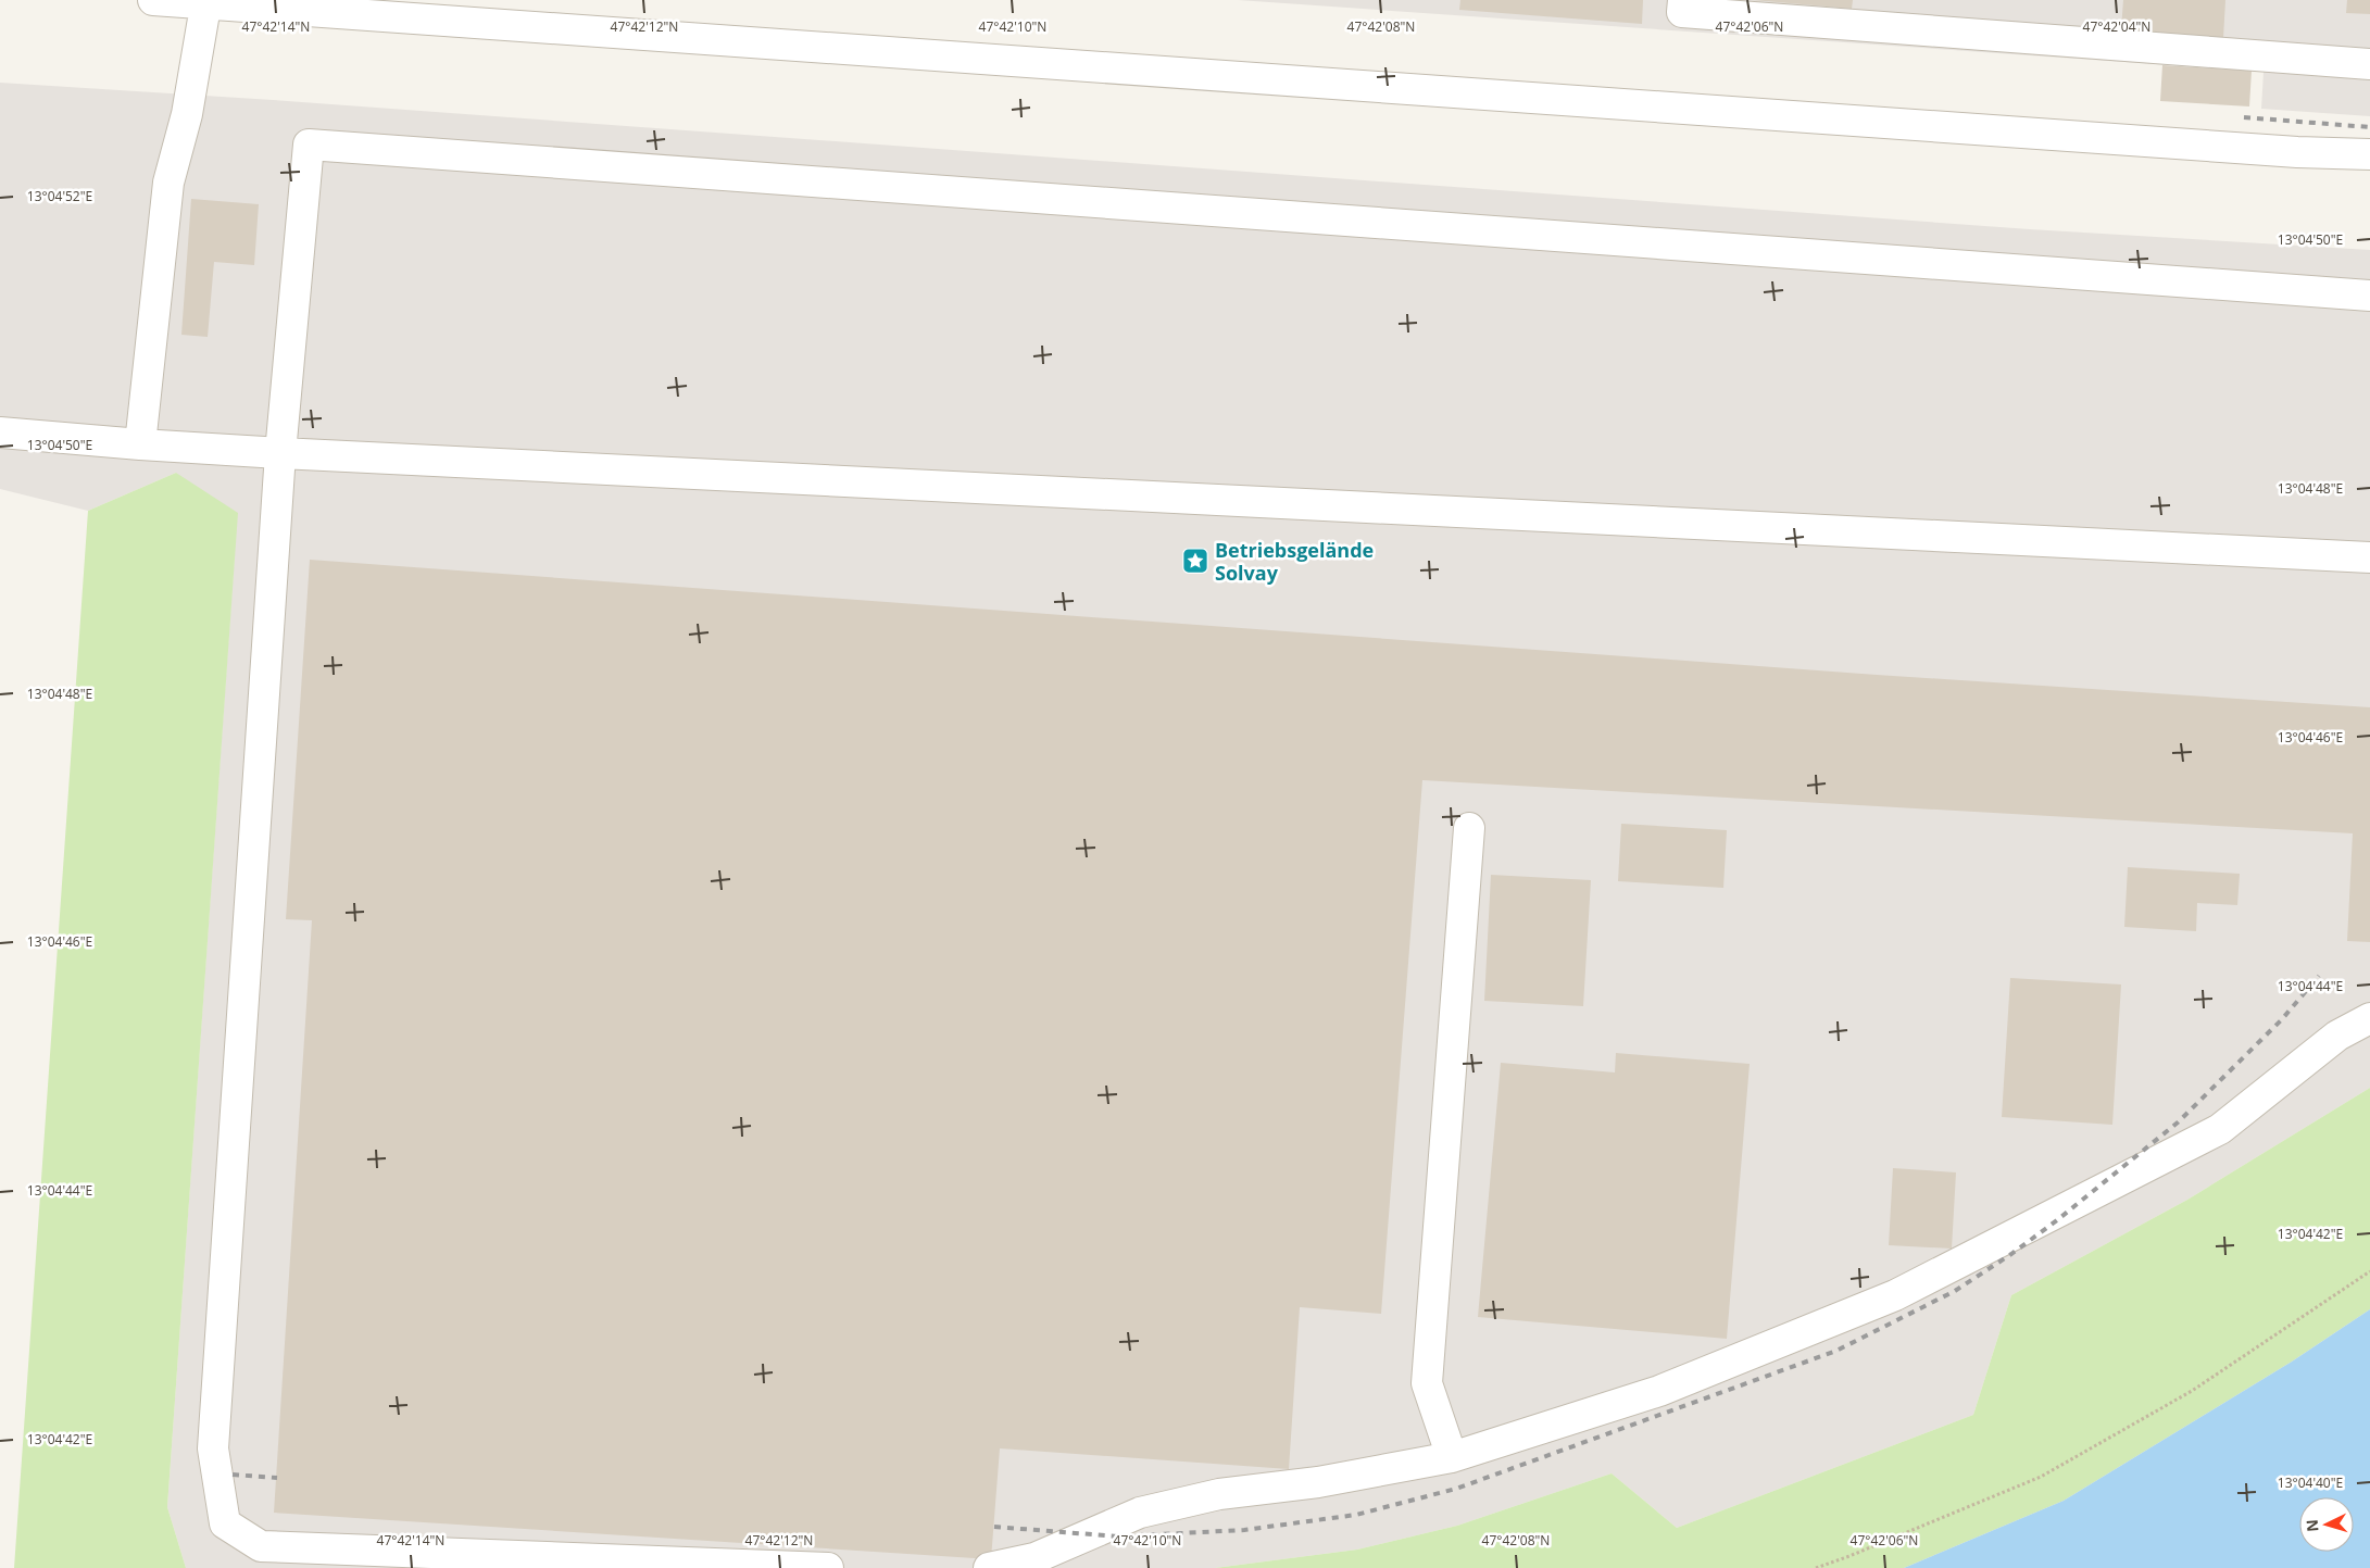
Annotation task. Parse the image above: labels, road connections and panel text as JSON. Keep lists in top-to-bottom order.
{
  "places": {
    "place": ["Betriebsgelände Solvay"]
  },
  "north": "left",
  "coordinates": [
    "47°42'14\"N",
    "47°42'12\"N",
    "47°42'10\"N",
    "47°42'08\"N",
    "47°42'06\"N",
    "47°42'04\"N",
    "13°04'52\"E",
    "13°04'50\"E",
    "13°04'48\"E",
    "13°04'46\"E",
    "13°04'44\"E",
    "13°04'42\"E",
    "13°04'40\"E"
  ]
}
